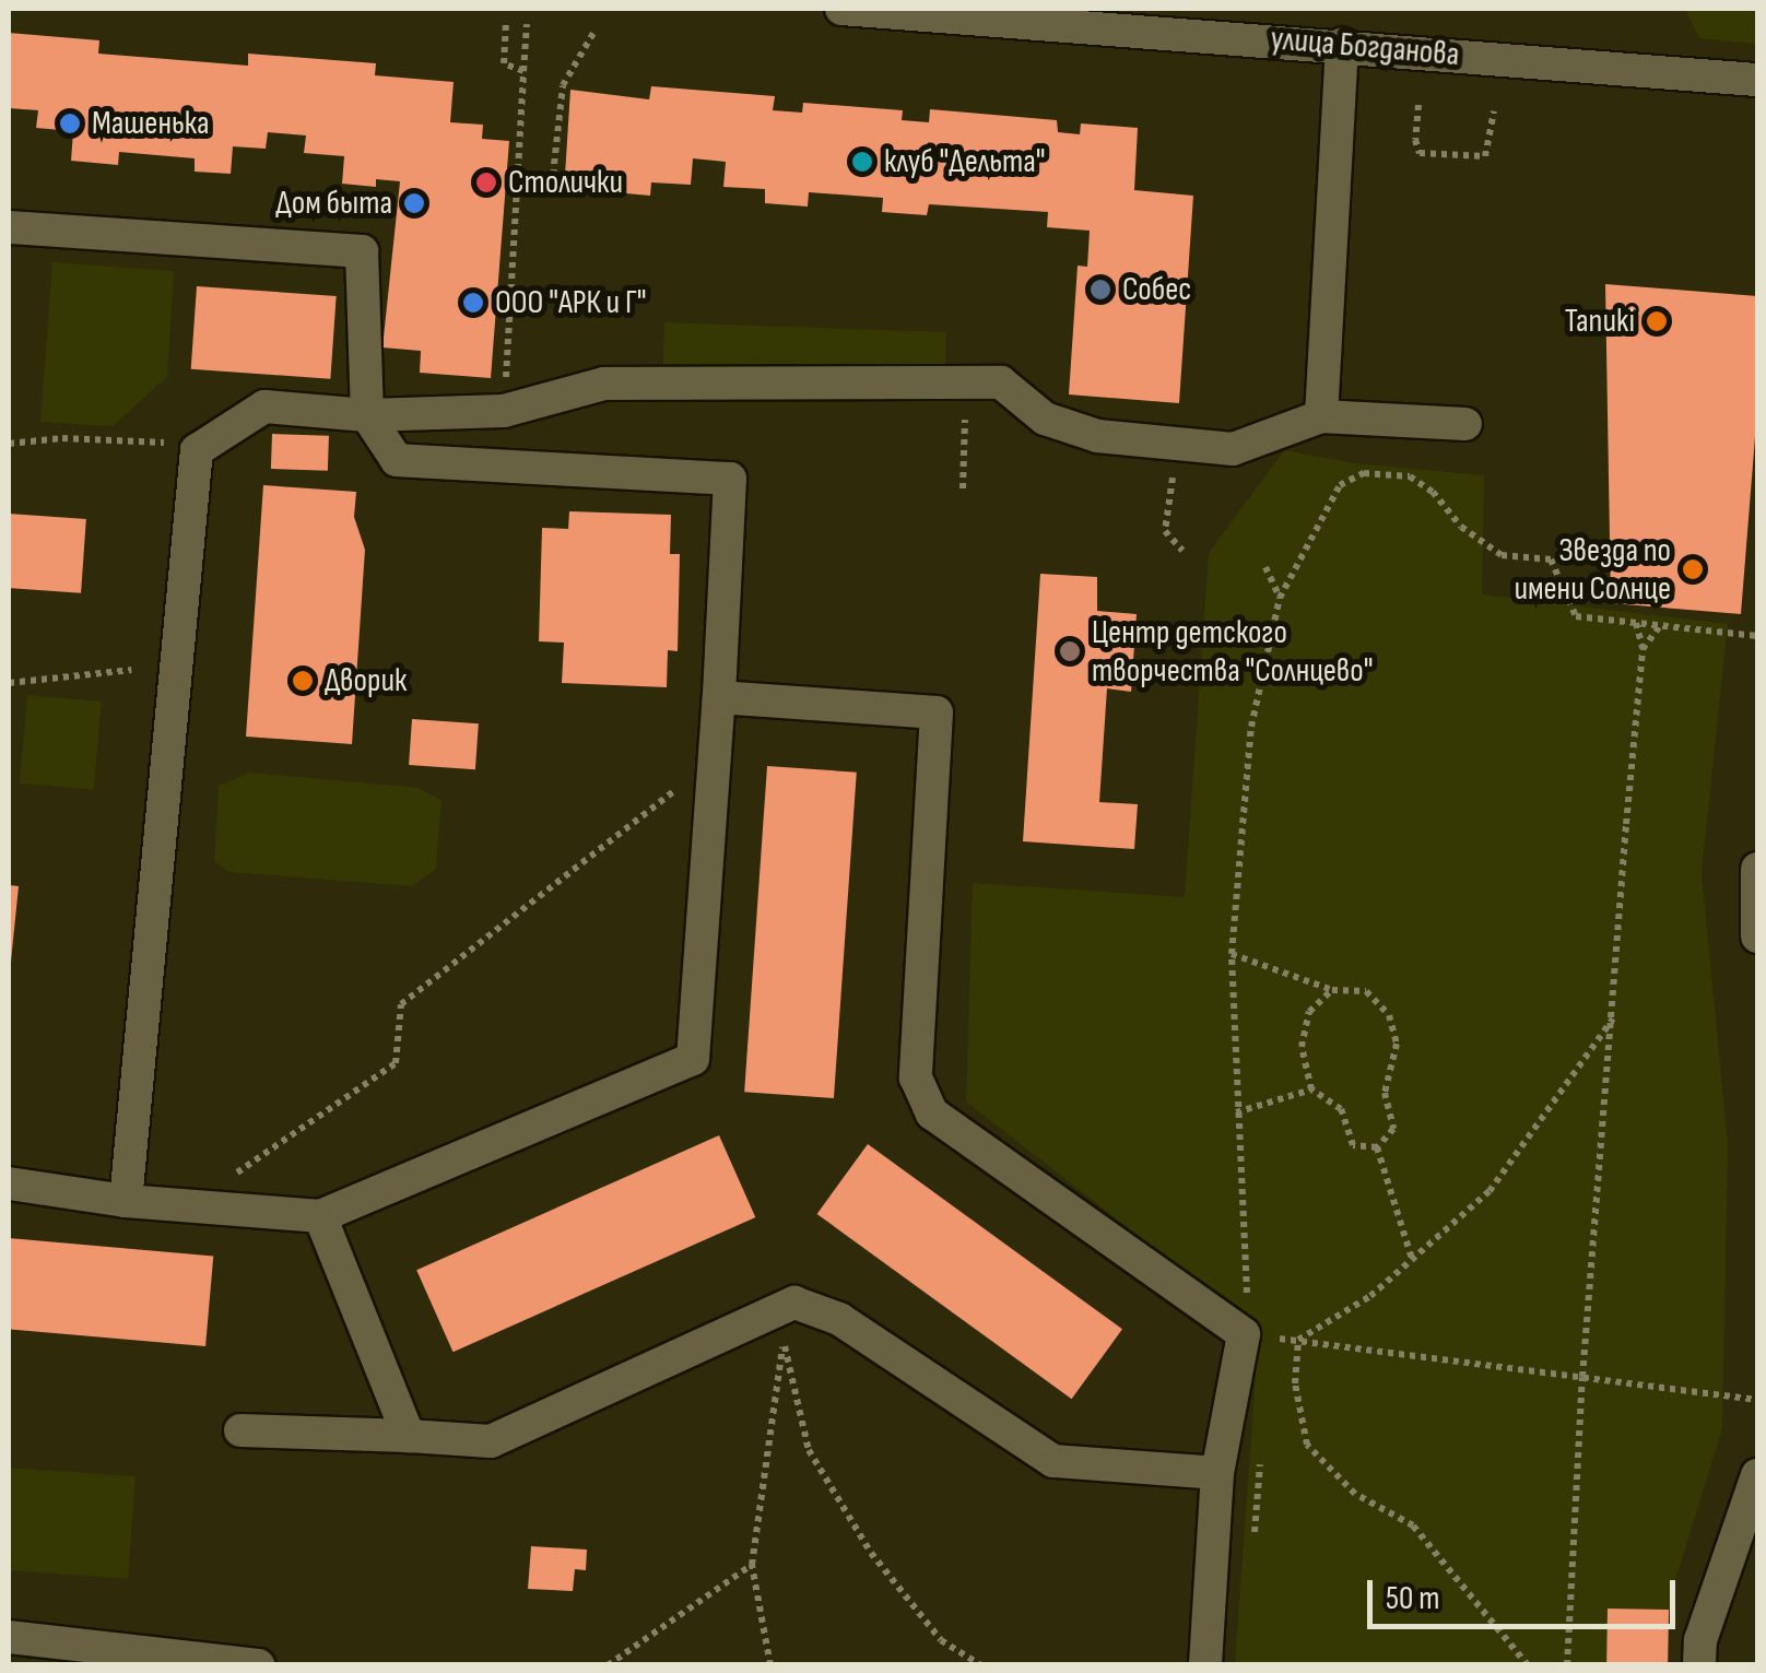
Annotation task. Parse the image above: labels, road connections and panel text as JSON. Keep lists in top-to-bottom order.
{
  "streets": {
    "street": ["улица Богданова"]
  },
  "places": [
    "Машенька",
    "клуб \"Дельта\"",
    "Столички",
    "Дом быта",
    "Собес",
    "ООО \"АРК и Г\"",
    "Tanuki",
    "Звезда по имени Солнце",
    "Центр детского творчества \"Солнцево\"",
    "Дворик"
  ],
  "scale_bar": "50 m"
}
